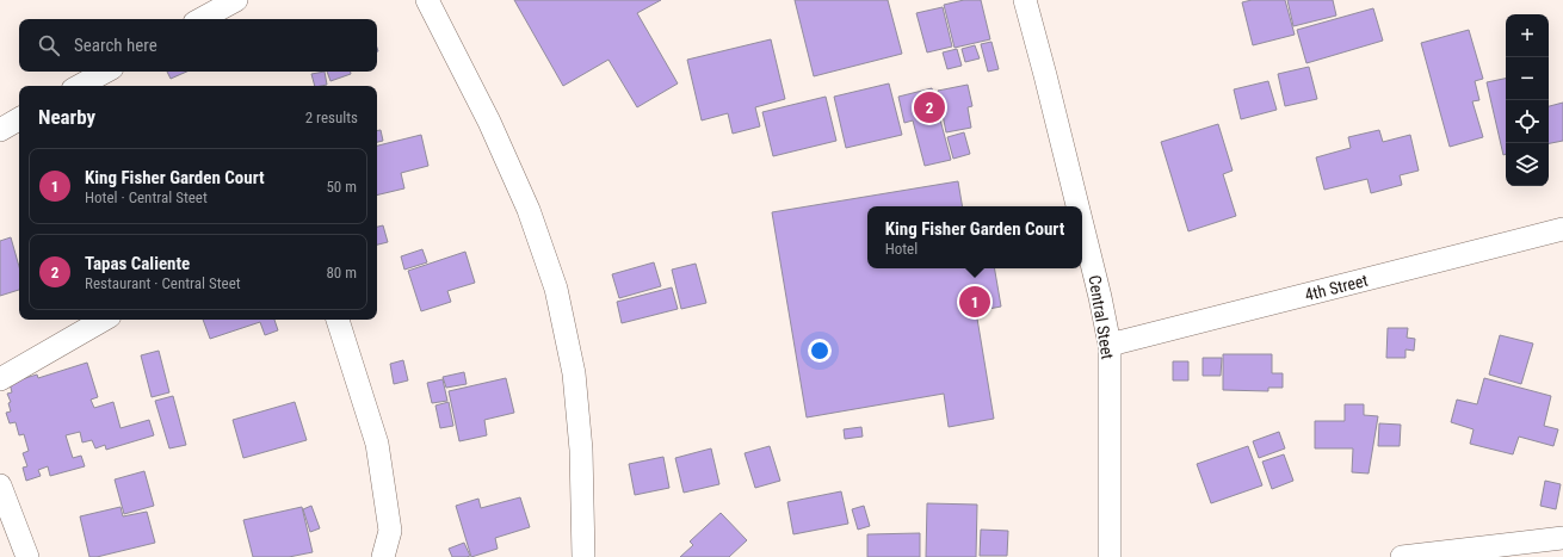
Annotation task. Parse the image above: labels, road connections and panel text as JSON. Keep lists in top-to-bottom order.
{
  "streets": {
    "street": ["4th Street", "Central Steet"]
  },
  "crossings": [
    ["4th Street", "Central Steet"]
  ],
  "page": {
    "map_buttons": ["+", "−"],
    "search": "Search here",
    "heading": ["Nearby", "2 results"],
    "pins": ["2", "1"],
    "list": [
      {
        "mark": "1",
        "name": "King Fisher Garden Court",
        "note": "Hotel · Central Steet",
        "value": "50 m"
      },
      {
        "mark": "2",
        "name": "Tapas Caliente",
        "note": "Restaurant · Central Steet",
        "value": "80 m"
      }
    ],
    "popup": ["King Fisher Garden Court", "Hotel"]
  }
}
